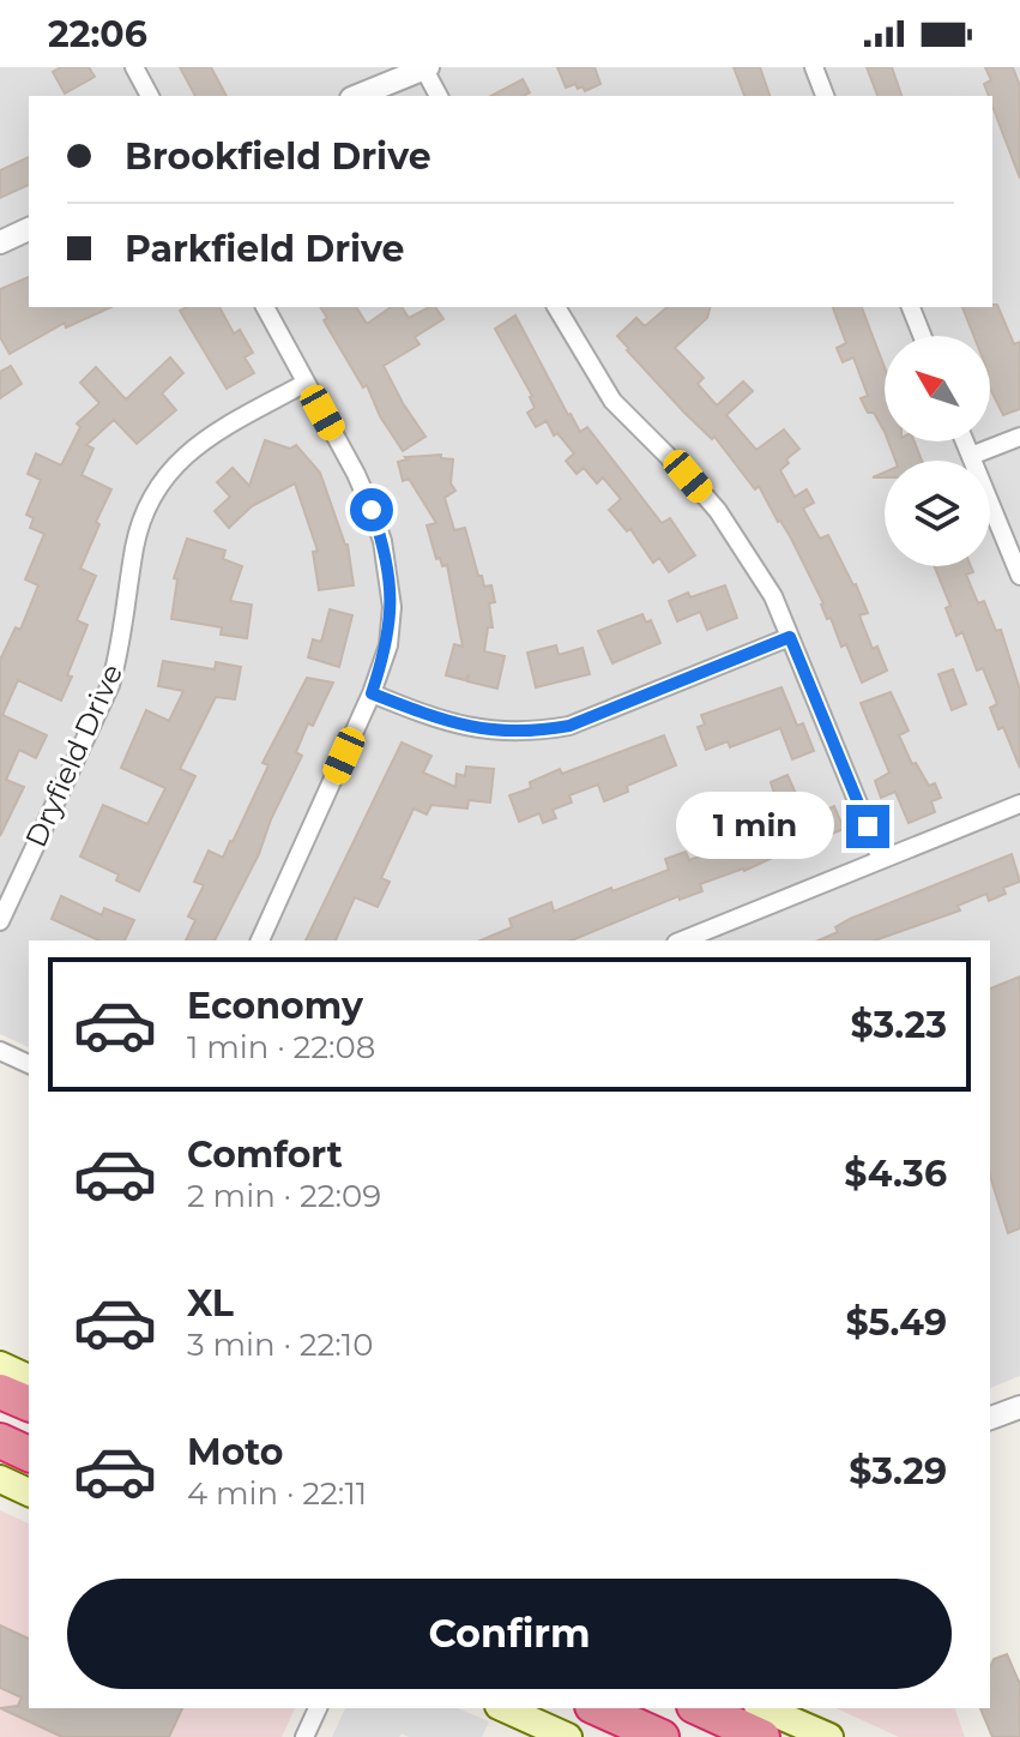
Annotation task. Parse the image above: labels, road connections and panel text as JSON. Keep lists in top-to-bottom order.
{
  "streets": {
    "street": ["Dryfield Drive"]
  },
  "north": "top left",
  "page": {
    "status": "22:06",
    "banner": ["Brookfield Drive", "Parkfield Drive"],
    "bubble": "1 min",
    "list": [
      {
        "name": "Economy",
        "note": "1 min · 22:08",
        "value": "$3.23"
      },
      {
        "name": "Comfort",
        "note": "2 min · 22:09",
        "value": "$4.36"
      },
      {
        "name": "XL",
        "note": "3 min · 22:10",
        "value": "$5.49"
      },
      {
        "name": "Moto",
        "note": "4 min · 22:11",
        "value": "$3.29"
      }
    ],
    "buttons": "Confirm"
  }
}
